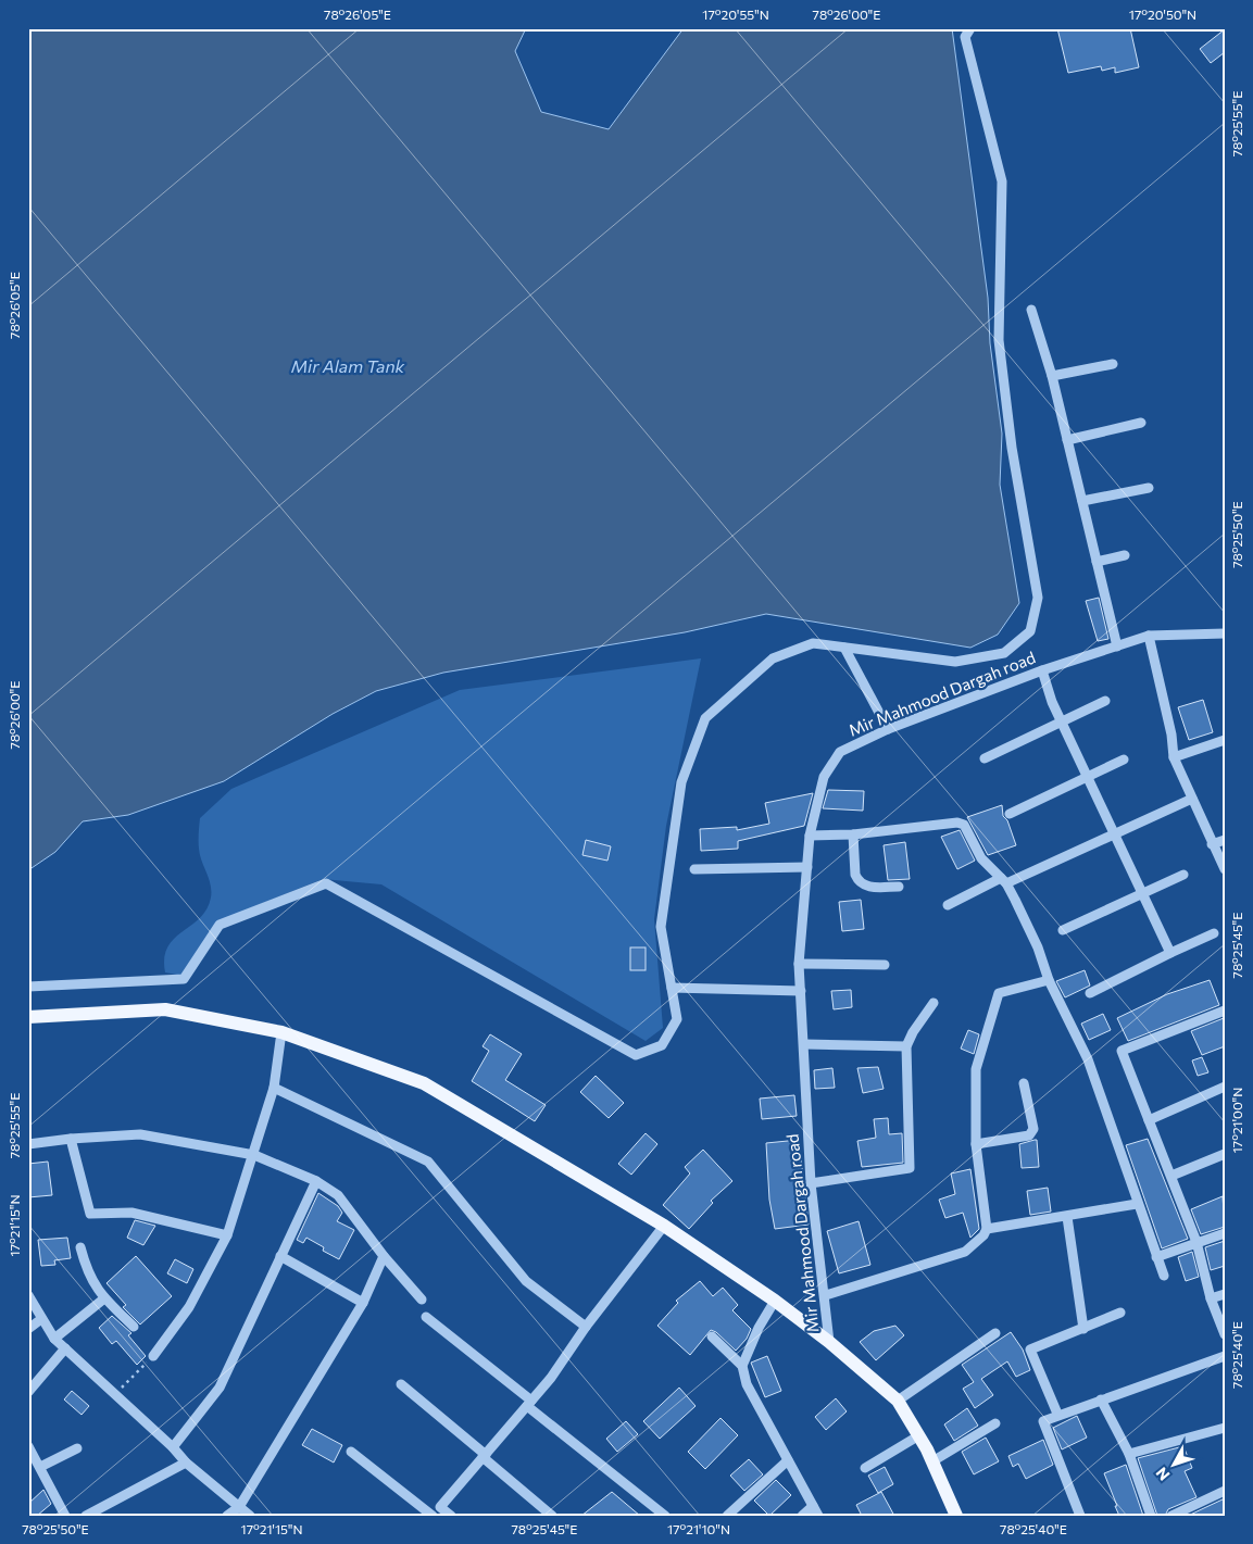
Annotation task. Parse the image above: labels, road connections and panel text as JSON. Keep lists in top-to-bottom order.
{
  "streets": {
    "street": ["Mir Mahmood Dargah road"]
  },
  "water": ["Mir Alam Tank"],
  "north": "bottom left",
  "coordinates": [
    "78°26'05\"E",
    "17°20'55\"N",
    "78°26'00\"E",
    "17°20'50\"N",
    "78°25'55\"E",
    "78°25'50\"E",
    "78°25'45\"E",
    "17°21'00\"N",
    "17°21'15\"N",
    "78°25'40\"E",
    "17°21'10\"N"
  ]
}
